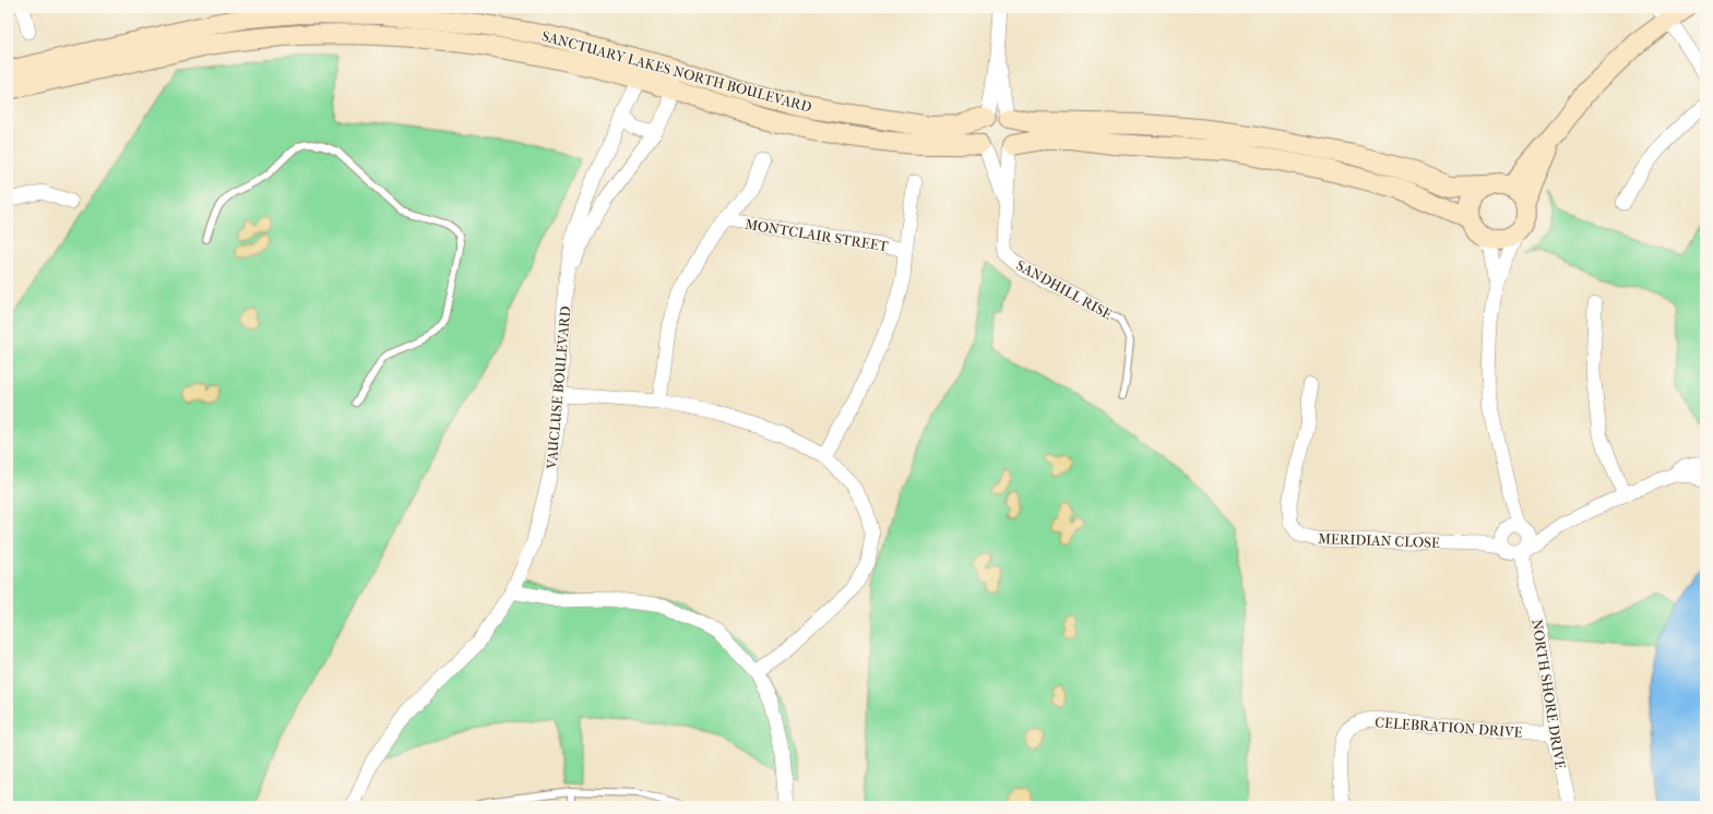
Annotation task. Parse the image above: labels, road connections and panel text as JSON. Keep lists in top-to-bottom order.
{
  "streets": {
    "street": [
      "SANCTUARY LAKES NORTH BOULEVARD",
      "MONTCLAIR STREET",
      "SANDHILL RISE",
      "VAUCLUSE BOULEVARD",
      "MERIDIAN CLOSE",
      "NORTH SHORE DRIVE",
      "CELEBRATION DRIVE"
    ]
  },
  "crossings": [
    ["SANCTUARY LAKES NORTH BOULEVARD", "SANDHILL RISE"],
    ["SANCTUARY LAKES NORTH BOULEVARD", "VAUCLUSE BOULEVARD"],
    ["MERIDIAN CLOSE", "NORTH SHORE DRIVE"],
    ["NORTH SHORE DRIVE", "CELEBRATION DRIVE"]
  ]
}
